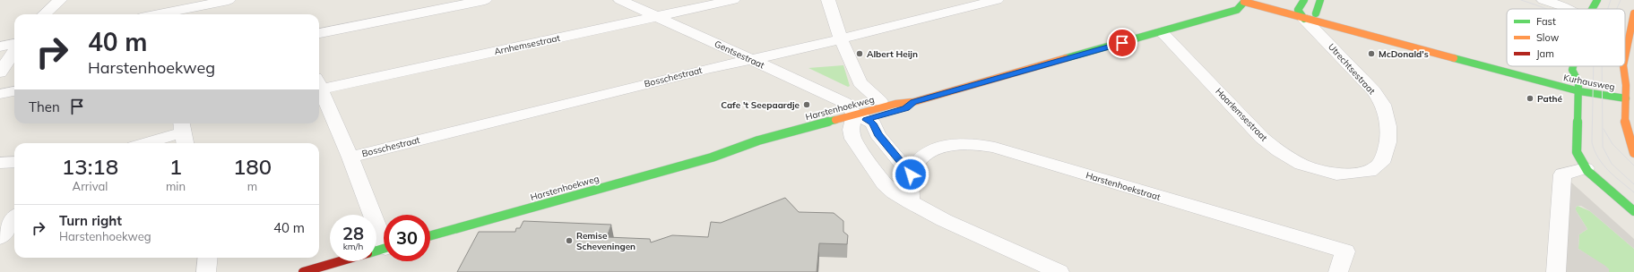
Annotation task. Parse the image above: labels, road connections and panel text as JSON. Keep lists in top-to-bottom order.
{
  "streets": {
    "main road": ["Kurhausweg", "Harstenhoekweg"],
    "street": [
      "Arnhemsestraat",
      "Gentsestraat",
      "Utrechtsestraat",
      "Bosschestraat",
      "Haarlemsestraat",
      "Harstenhoekstraat"
    ]
  },
  "crossings": [
    ["Arnhemsestraat", "Gentsestraat"],
    ["Gentsestraat", "Bosschestraat"],
    ["Gentsestraat", "Harstenhoekweg"],
    ["Gentsestraat", "Harstenhoekstraat"],
    ["Utrechtsestraat", "Kurhausweg"],
    ["Utrechtsestraat", "Haarlemsestraat"],
    ["Harstenhoekweg", "Haarlemsestraat"]
  ],
  "places": [
    "Albert Heijn",
    "McDonald's",
    "Pathé",
    "Cafe 't Seepaardje",
    "Remise Scheveningen"
  ],
  "legend": ["Fast", "Slow", "Jam"],
  "page": {
    "turn": ["40 m", "Harstenhoekweg"],
    "then": "Then",
    "eta": [
      "13:18",
      "Arrival",
      "1",
      "min",
      "180",
      "m"
    ],
    "list": [
      {
        "name": "Turn right",
        "note": "Harstenhoekweg",
        "value": "40 m"
      }
    ],
    "speed": "28 km/h",
    "limit": "30"
  }
}
